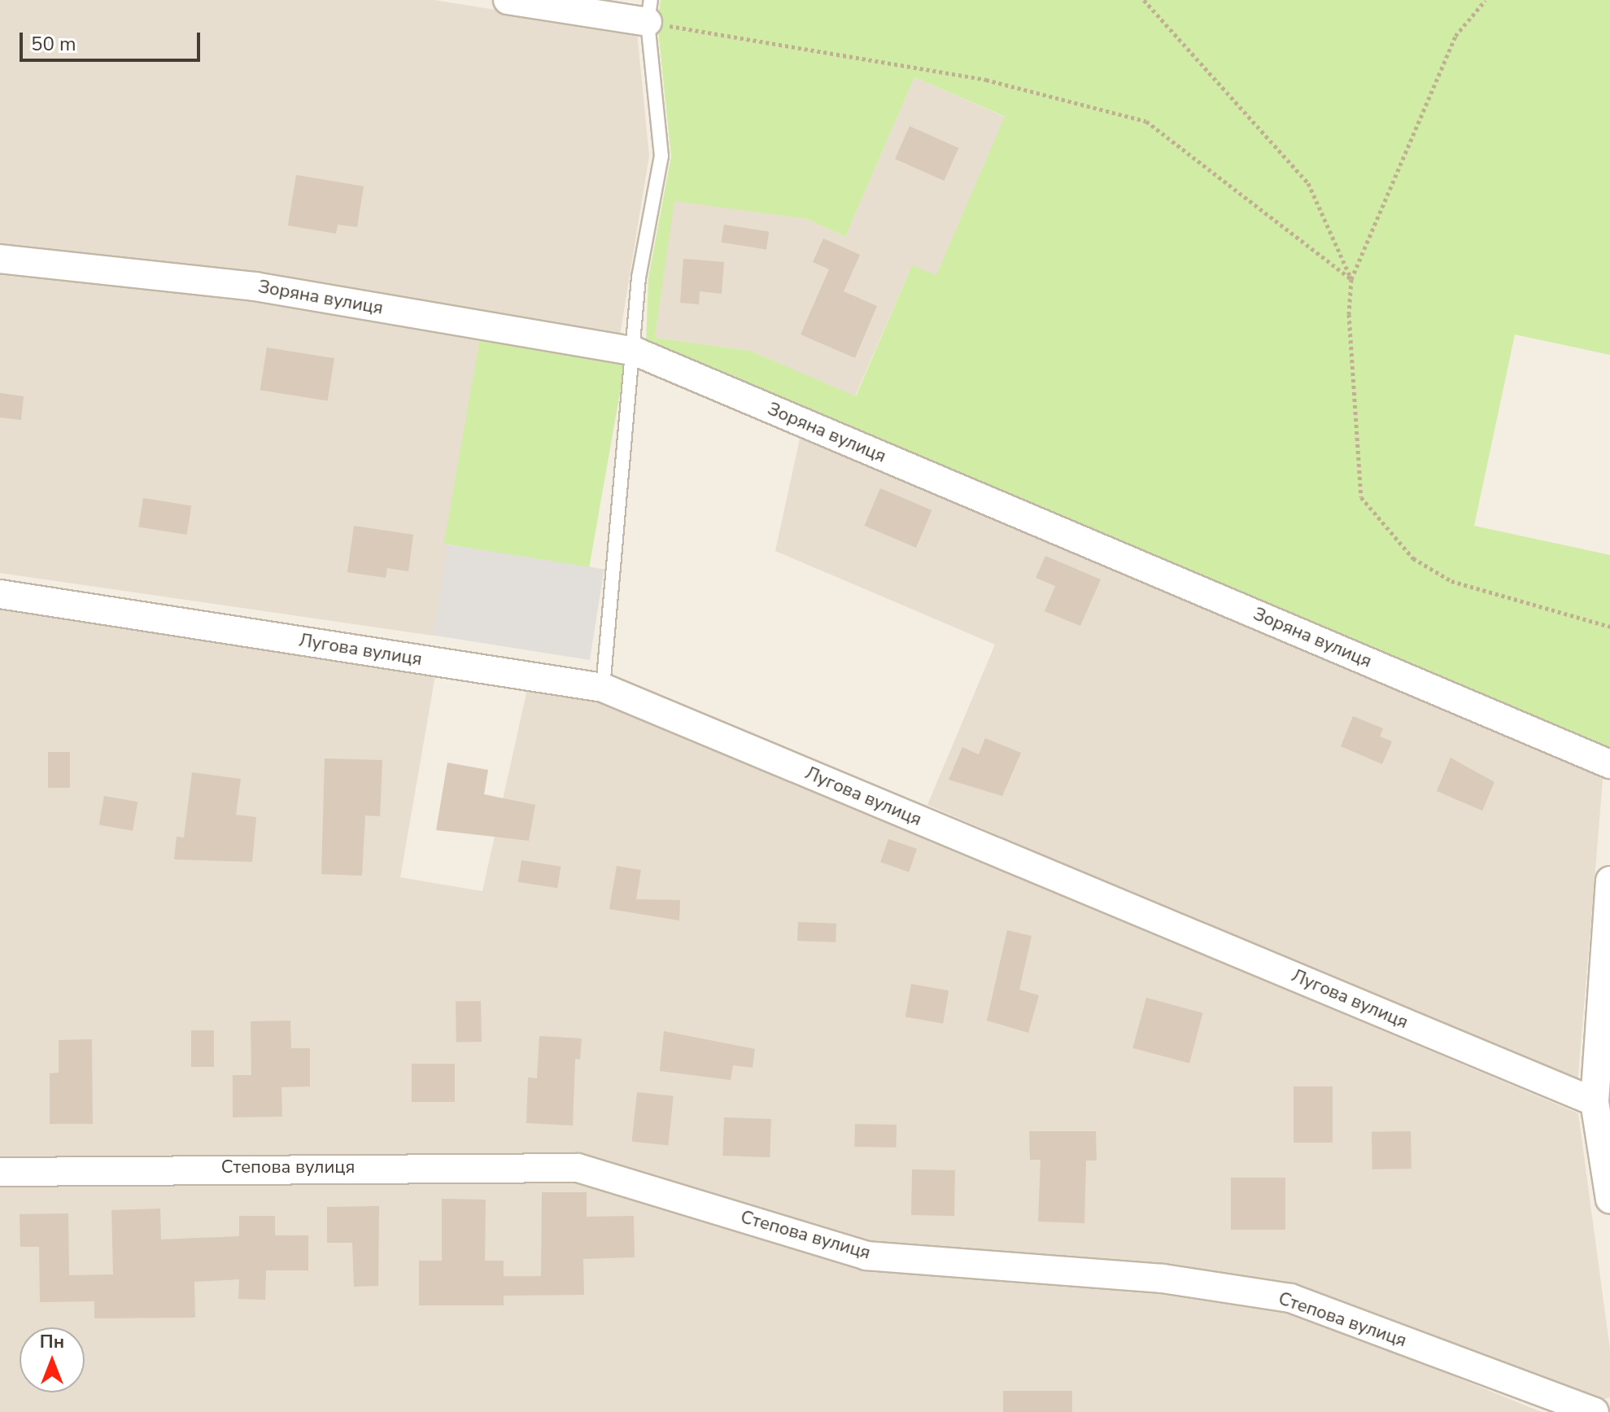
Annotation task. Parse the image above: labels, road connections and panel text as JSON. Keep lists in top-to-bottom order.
{
  "streets": {
    "street": ["Зоряна вулиця", "Лугова вулиця", "Степова вулиця"]
  },
  "scale_bar": "50 m",
  "north": "top"
}
